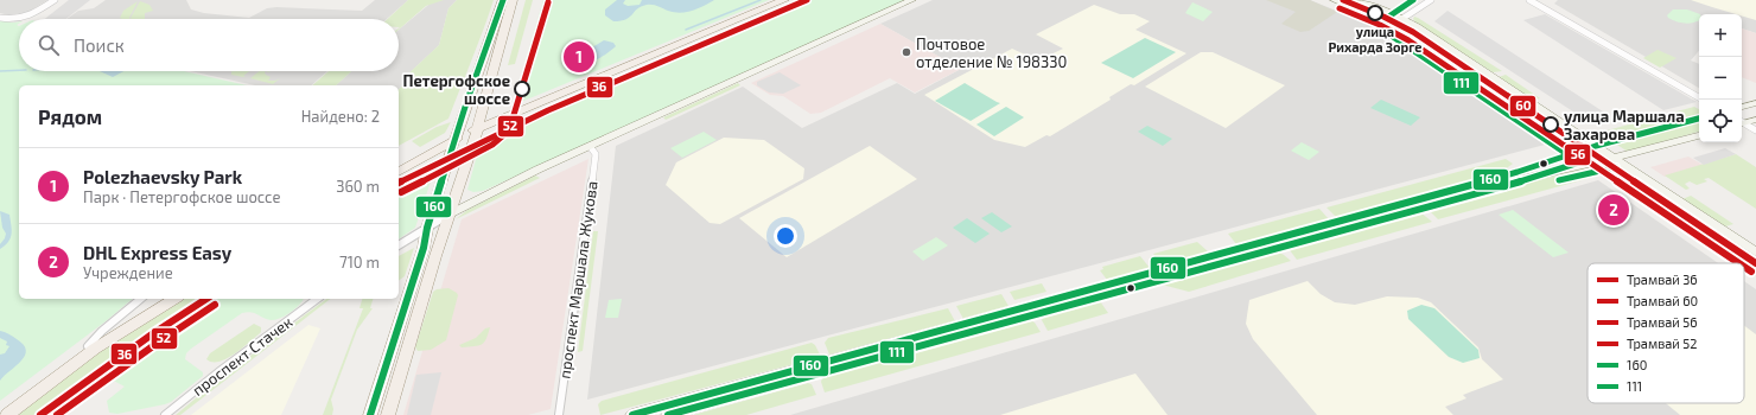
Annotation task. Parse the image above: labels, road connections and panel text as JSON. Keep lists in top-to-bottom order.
{
  "streets": {
    "street": ["проспект Маршала Жукова", "проспект Стачек"]
  },
  "places": [
    "улица Рихарда Зорге",
    "Почтовое отделение № 198330",
    "Петергофское шоссе",
    "улица Маршала Захарова"
  ],
  "lines": [
    "tram line 36",
    "tram line 60",
    "transit line 160",
    "transit line 111",
    "tram line 52",
    "tram line 56"
  ],
  "legend": [
    "Трамвай 36",
    "Трамвай 60",
    "Трамвай 56",
    "Трамвай 52",
    "160",
    "111"
  ],
  "page": {
    "map_buttons": ["+", "−"],
    "search": "Поиск",
    "pins": ["1", "2"],
    "heading": ["Рядом", "Найдено: 2"],
    "list": [
      {
        "mark": "1",
        "name": "Polezhaevsky Park",
        "note": "Парк · Петергофское шоссе",
        "value": "360 m"
      },
      {
        "mark": "2",
        "name": "DHL Express Easy",
        "note": "Учреждение",
        "value": "710 m"
      }
    ]
  }
}
